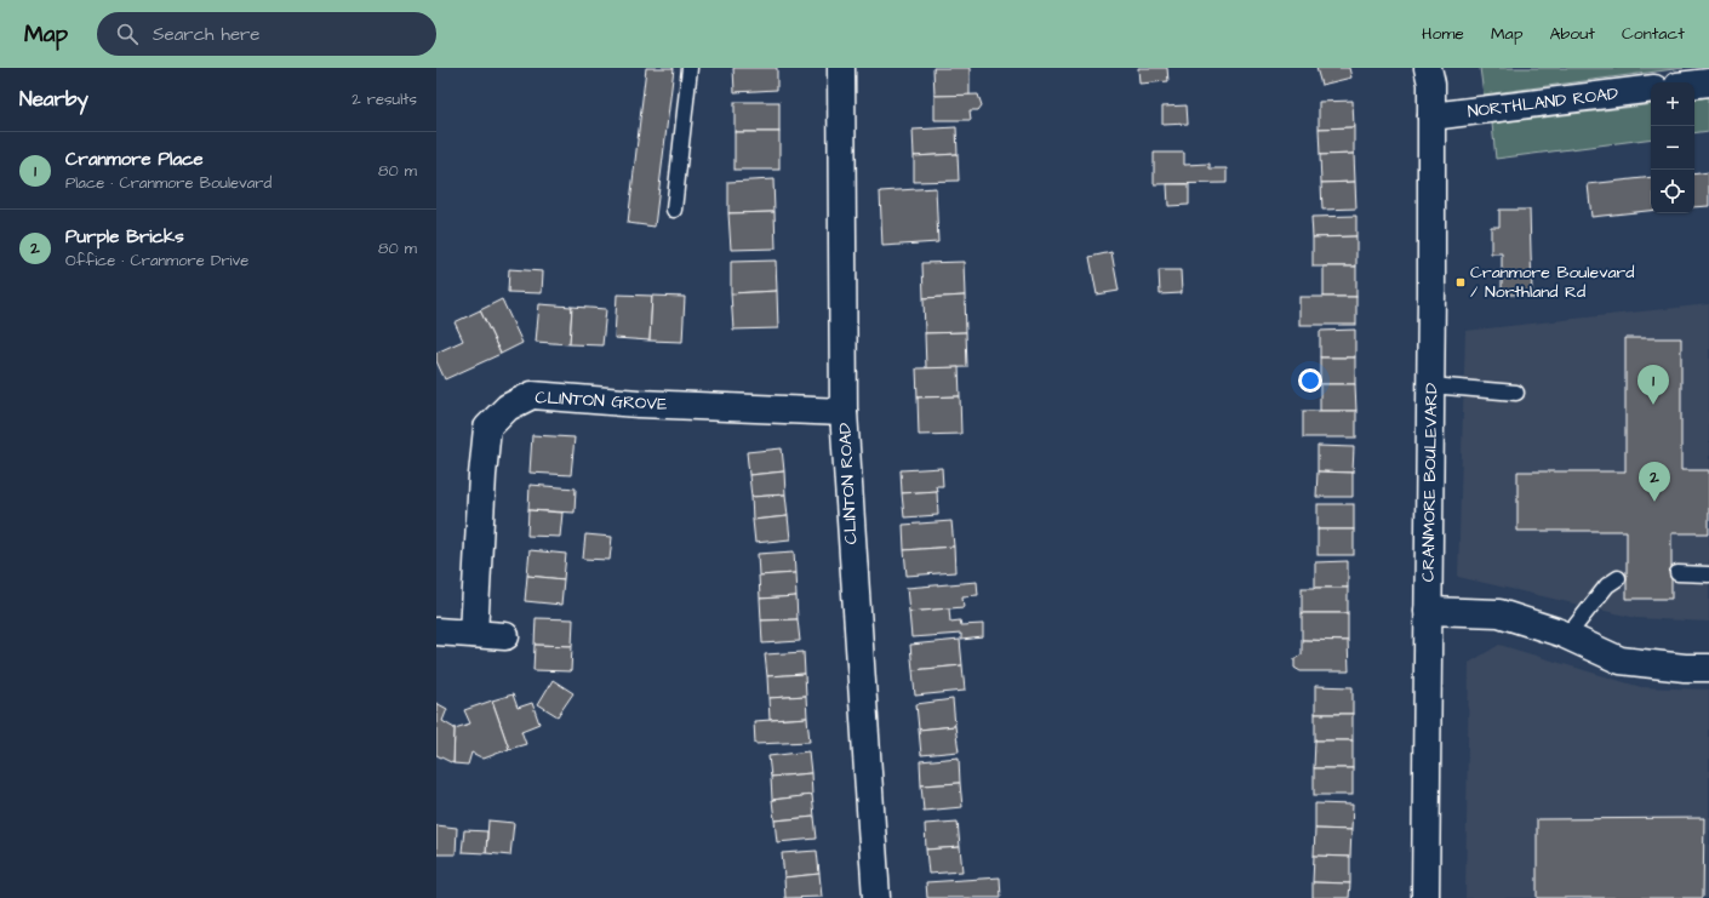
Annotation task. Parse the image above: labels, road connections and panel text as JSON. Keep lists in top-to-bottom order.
{
  "streets": {
    "street": [
      "NORTHLAND ROAD",
      "CLINTON GROVE",
      "CRANMORE BOULEVARD",
      "CLINTON ROAD"
    ]
  },
  "crossings": [
    ["NORTHLAND ROAD", "CRANMORE BOULEVARD"],
    ["CLINTON GROVE", "CLINTON ROAD"]
  ],
  "places": {
    "transit": ["Cranmore Boulevard / Northland Rd"]
  },
  "page": {
    "header": "Map",
    "search": "Search here",
    "nav": [
      "Home",
      "Map",
      "About",
      "Contact"
    ],
    "heading": ["Nearby", "2 results"],
    "map_buttons": ["+", "−"],
    "list": [
      {
        "mark": "1",
        "name": "Cranmore Place",
        "note": "Place · Cranmore Boulevard",
        "value": "80 m"
      },
      {
        "mark": "2",
        "name": "Purple Bricks",
        "note": "Office · Cranmore Drive",
        "value": "80 m"
      }
    ],
    "pins": ["1", "2"]
  }
}
